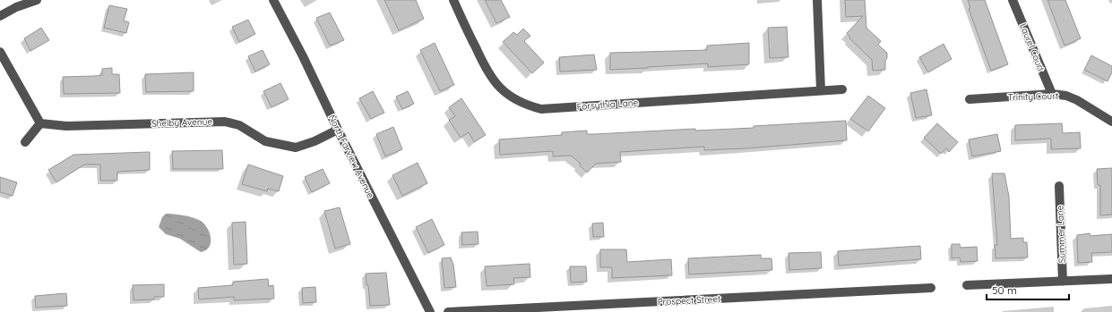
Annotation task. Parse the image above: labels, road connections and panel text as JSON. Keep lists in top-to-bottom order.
{
  "streets": {
    "street": [
      "Laurel Court",
      "Trinity Court",
      "Forsythia Lane",
      "Shelby Avenue",
      "North Farview Avenue",
      "Summer Lane",
      "Prospect Street"
    ]
  },
  "crossings": [
    ["Laurel Court", "Trinity Court"],
    ["Shelby Avenue", "North Farview Avenue"]
  ],
  "scale_bar": "50 m"
}
